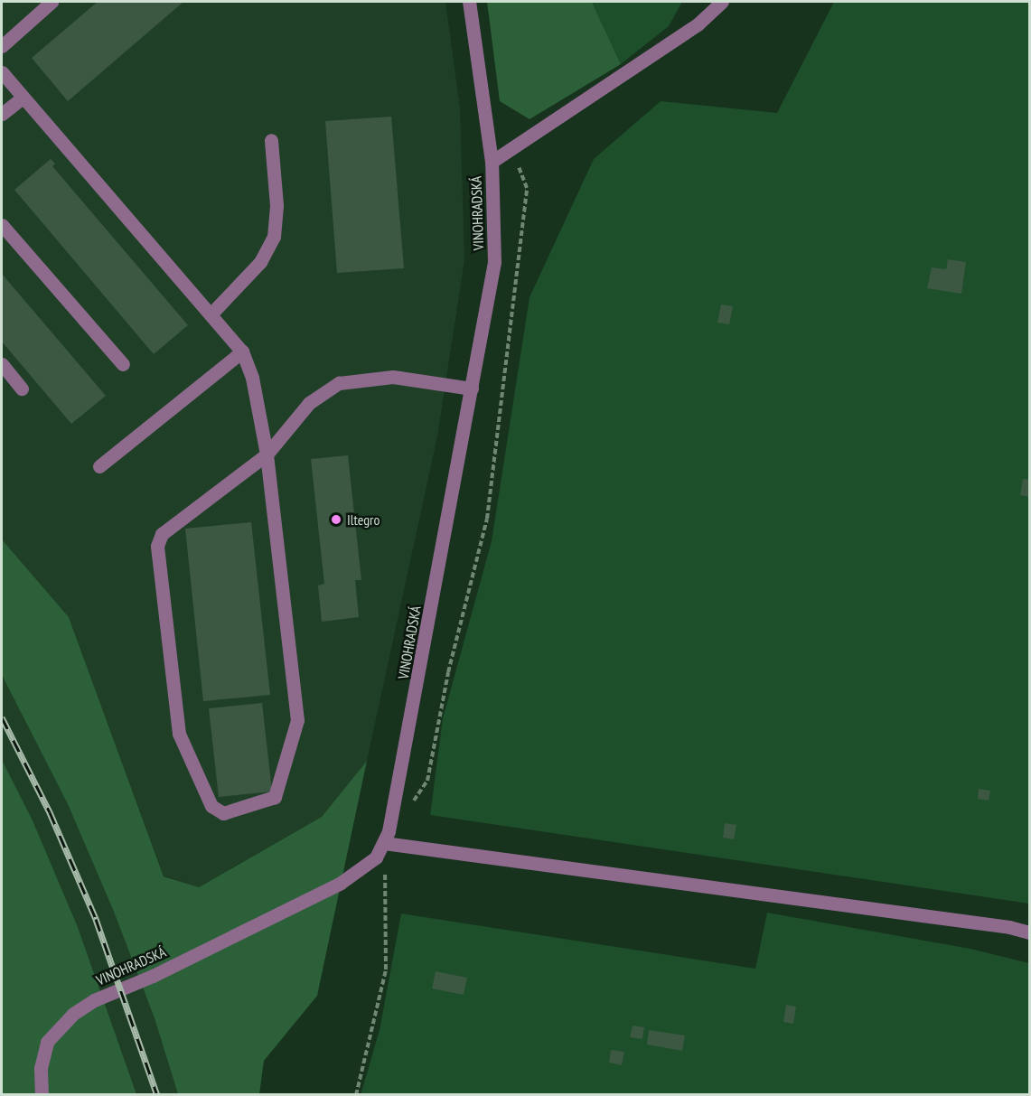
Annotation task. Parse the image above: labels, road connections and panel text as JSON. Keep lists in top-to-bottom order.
{
  "streets": {
    "street": ["VINOHRADSKÁ"]
  },
  "places": ["Iltegro"]
}
